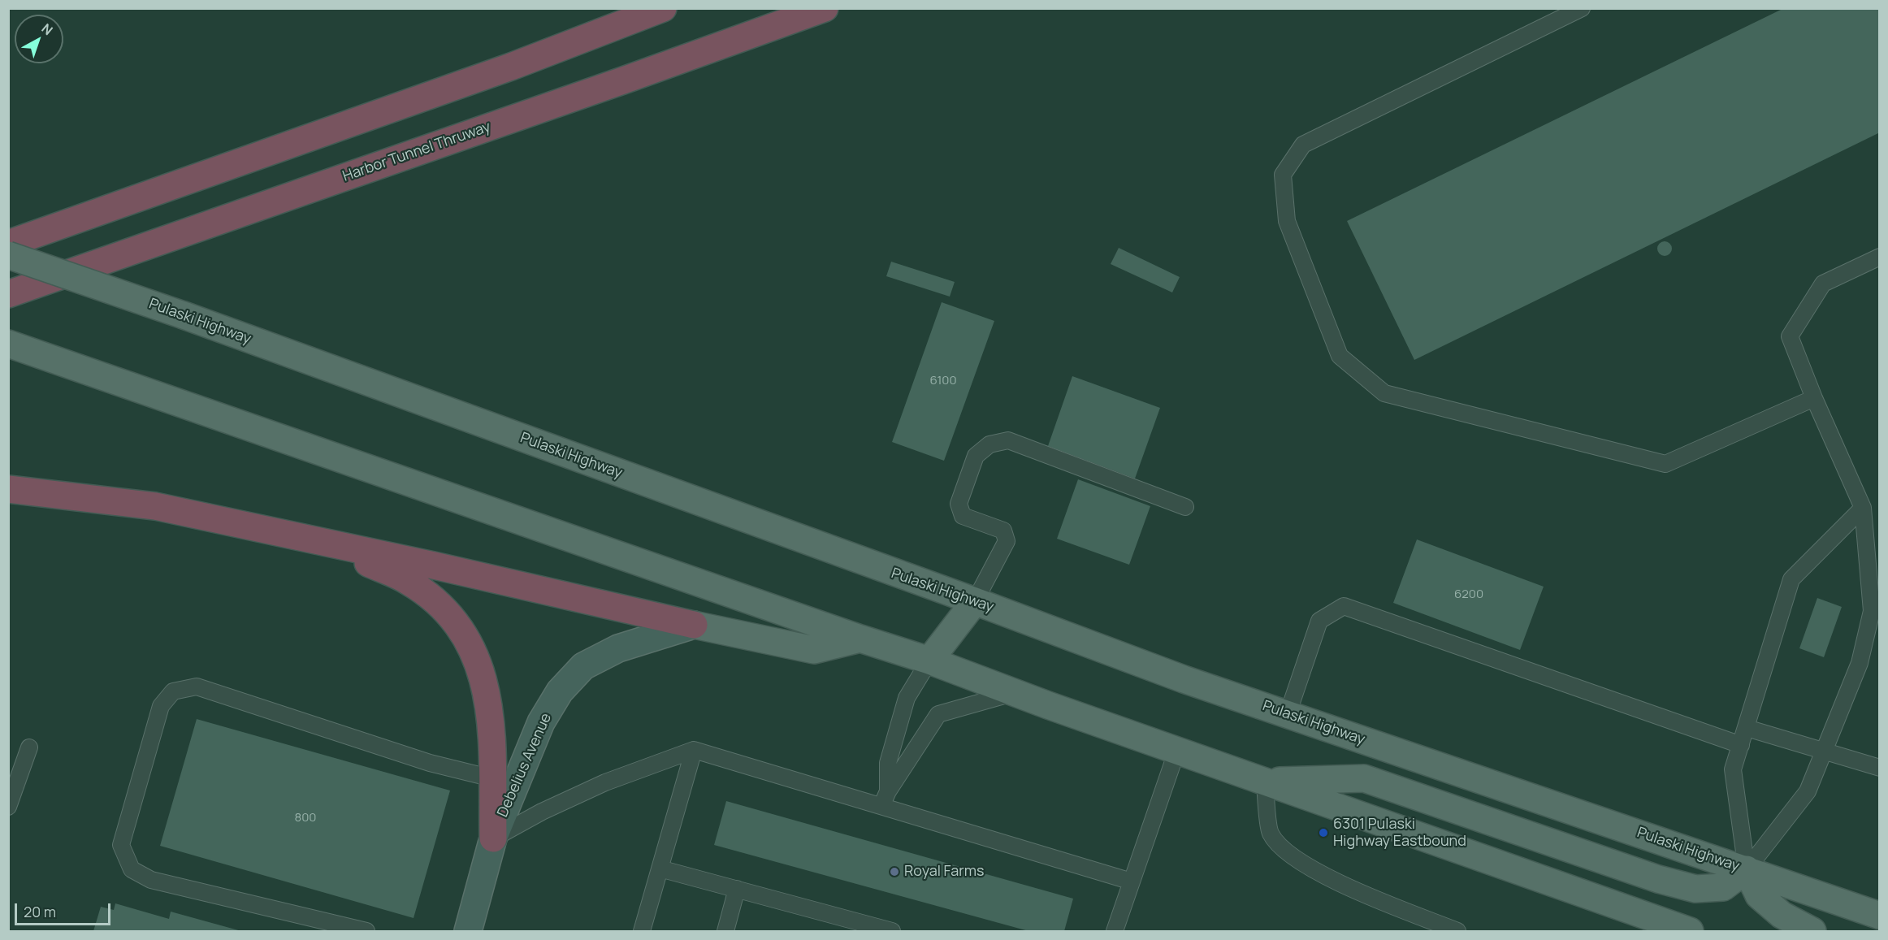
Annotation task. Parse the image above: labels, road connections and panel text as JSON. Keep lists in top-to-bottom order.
{
  "streets": {
    "highway": ["Harbor Tunnel Thruway"],
    "main road": ["Pulaski Highway", "Debelius Avenue"]
  },
  "places": ["6301 Pulaski Highway Eastbound", "Royal Farms"],
  "house_numbers": ["6100", "6200", "800"],
  "scale_bar": "20 m",
  "north": "top right"
}
